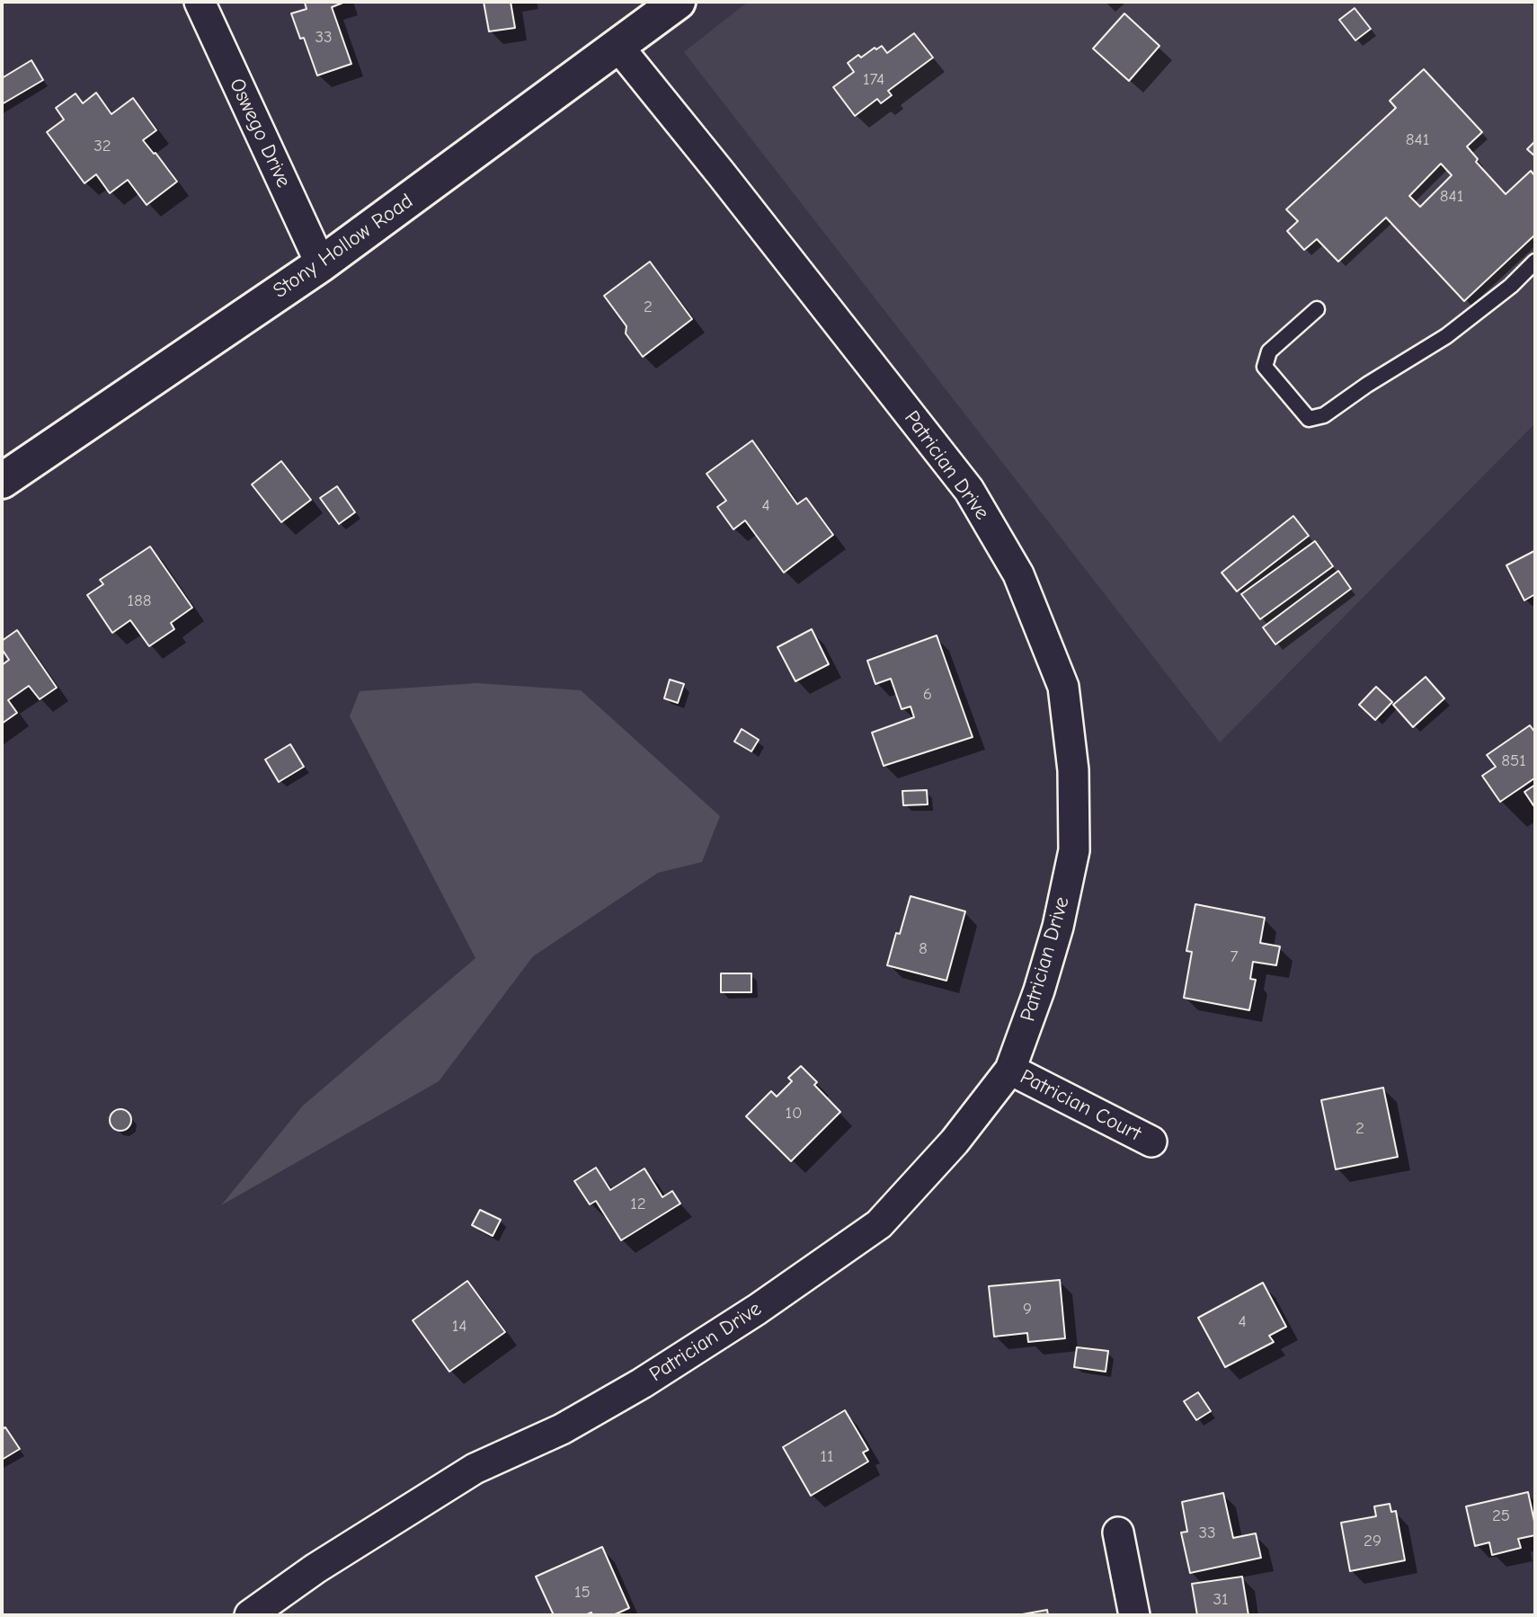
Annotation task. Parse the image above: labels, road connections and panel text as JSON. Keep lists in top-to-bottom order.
{
  "streets": {
    "street": [
      "Oswego Drive",
      "Stony Hollow Road",
      "Patrician Drive",
      "Patrician Court"
    ]
  },
  "crossings": [
    ["Oswego Drive", "Stony Hollow Road"],
    ["Stony Hollow Road", "Patrician Drive"],
    ["Patrician Drive", "Patrician Court"]
  ],
  "house_numbers": [
    "33",
    "174",
    "841",
    "32",
    "841",
    "2",
    "4",
    "188",
    "6",
    "851",
    "8",
    "7",
    "10",
    "2",
    "12",
    "9",
    "4",
    "14",
    "11",
    "25",
    "33",
    "29",
    "15",
    "31"
  ]
}
